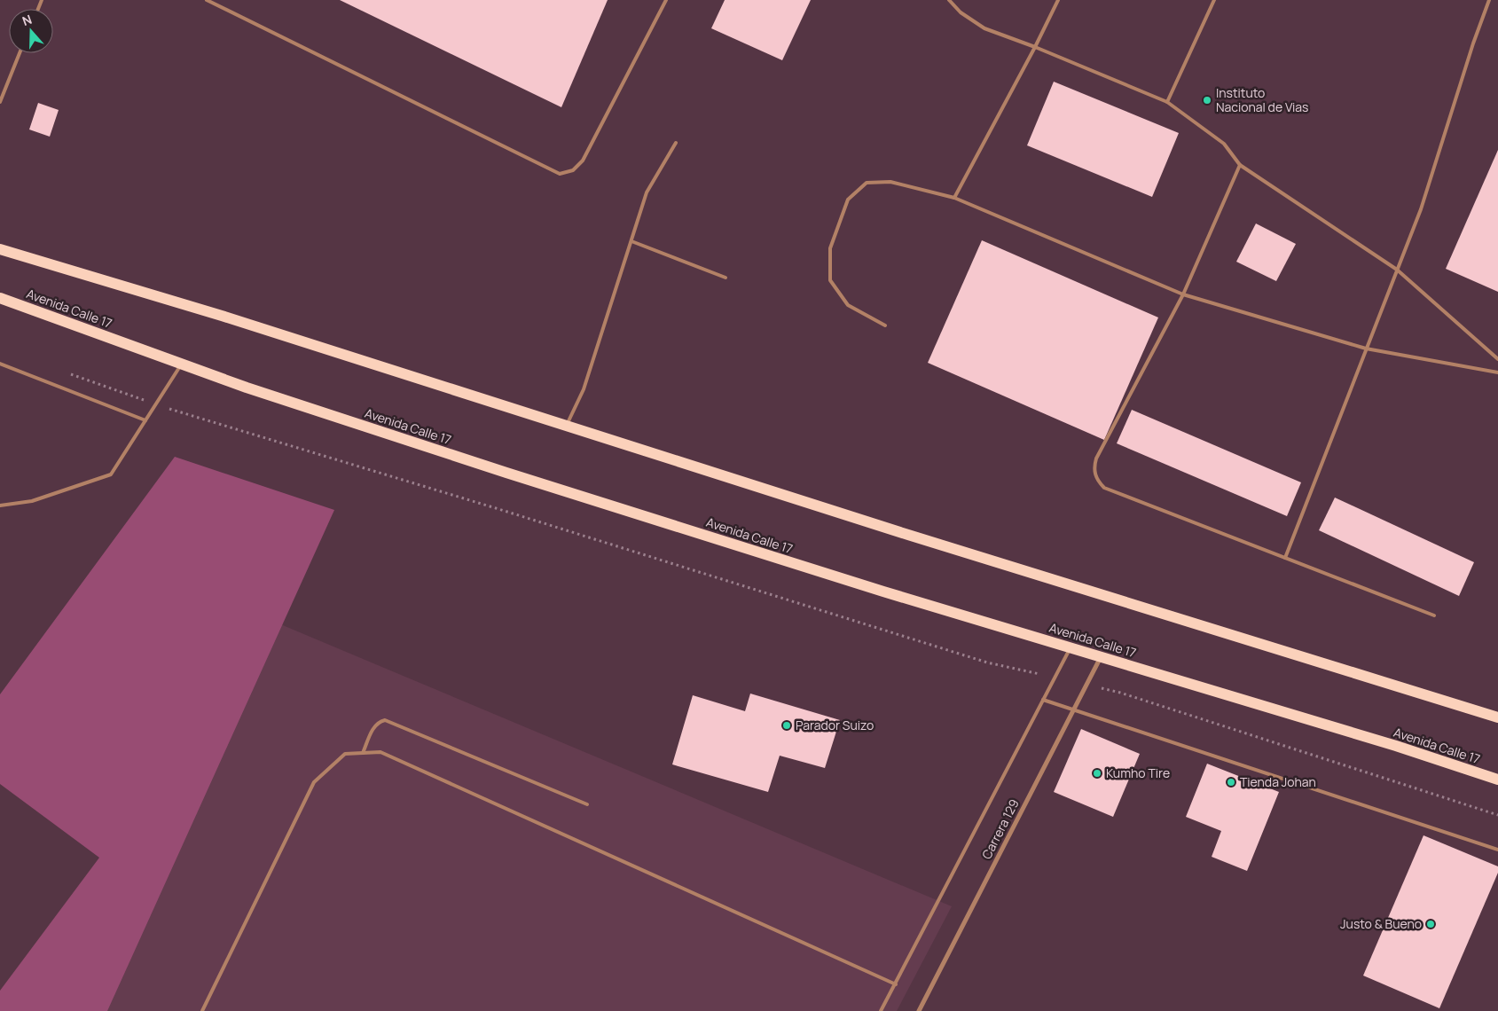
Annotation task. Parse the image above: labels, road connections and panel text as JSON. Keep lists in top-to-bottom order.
{
  "streets": {
    "main road": ["Avenida Calle 17"],
    "street": ["Carrera 129"]
  },
  "crossings": [
    ["Avenida Calle 17", "Carrera 129"]
  ],
  "places": [
    "Instituto Nacional de Vias",
    "Parador Suizo",
    "Kumho Tire",
    "Tienda Johan",
    "Justo & Bueno"
  ],
  "north": "top"
}
